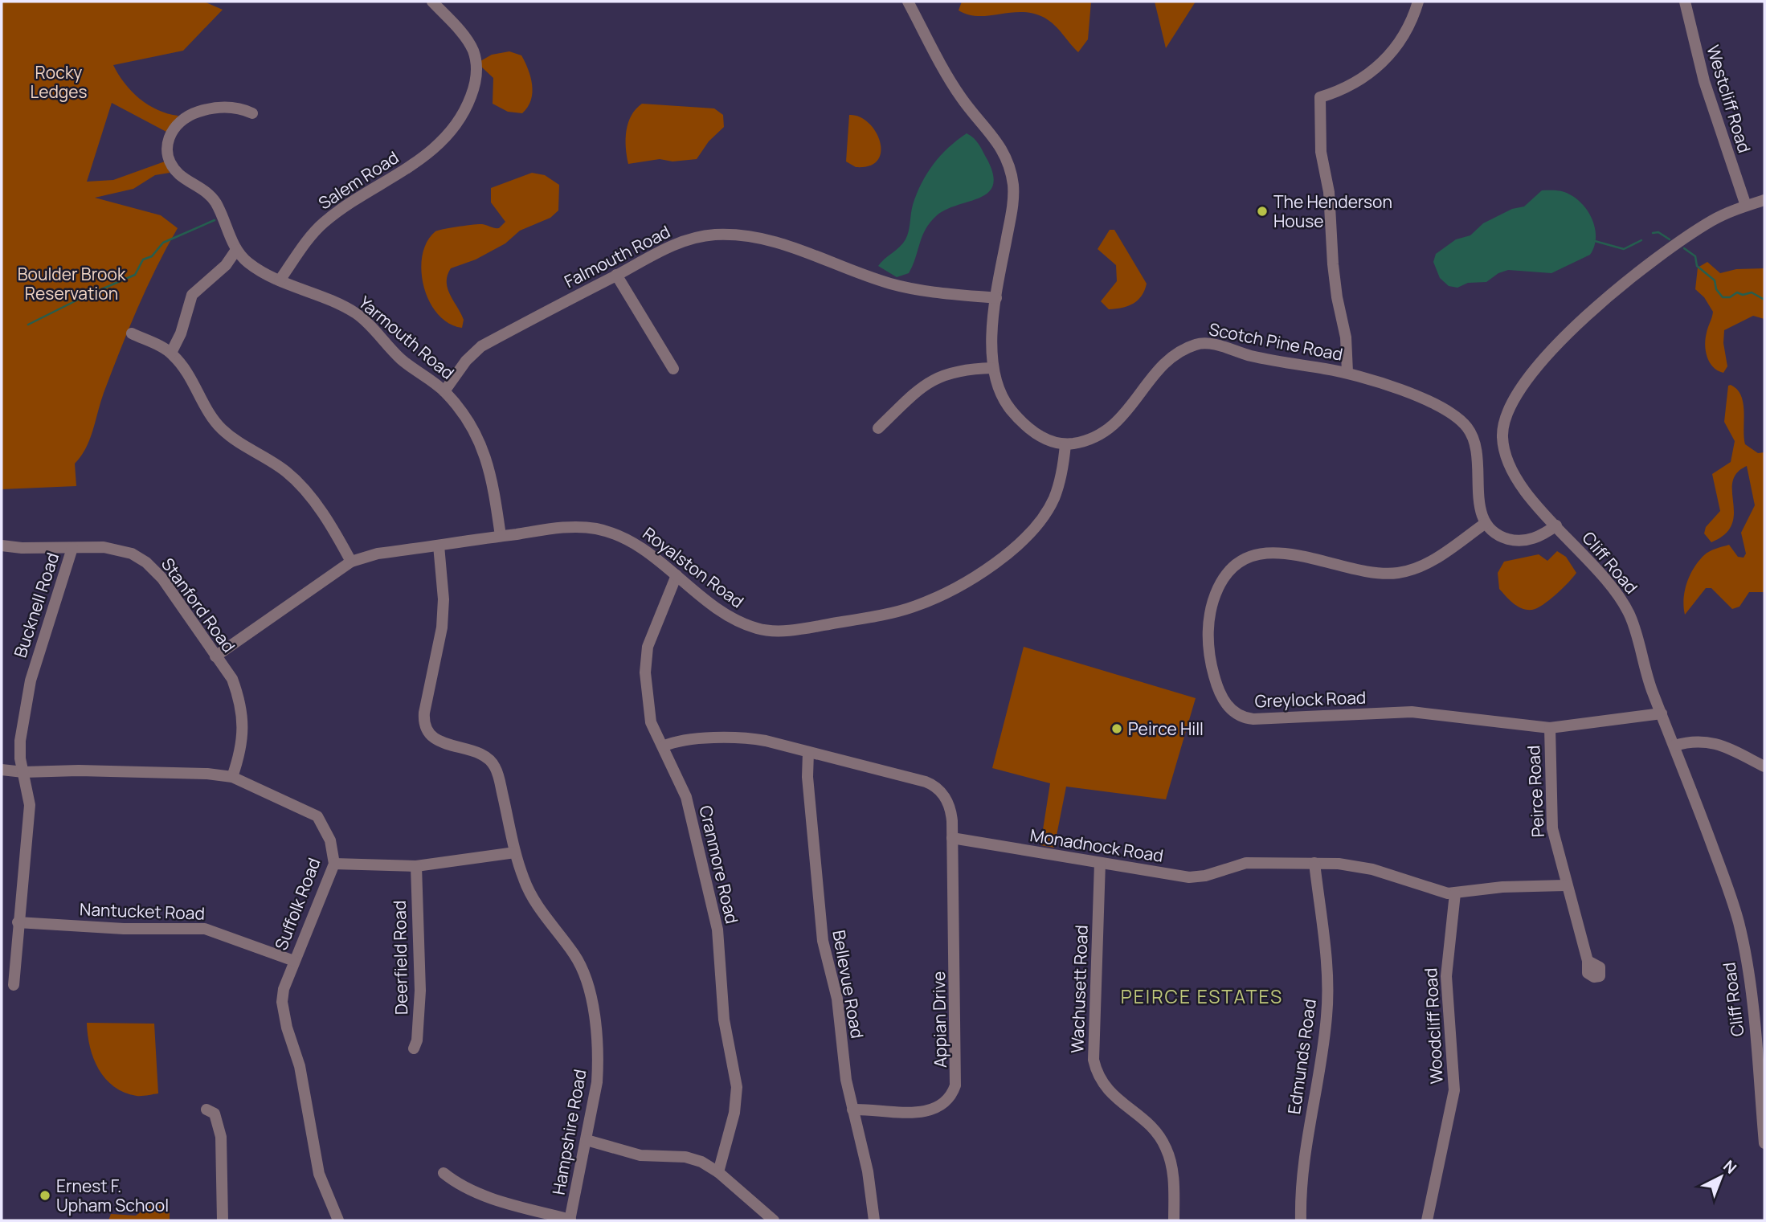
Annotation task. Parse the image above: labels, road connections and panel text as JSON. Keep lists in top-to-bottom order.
{
  "streets": {
    "street": [
      "Westcliff Road",
      "Salem Road",
      "Falmouth Road",
      "Yarmouth Road",
      "Scotch Pine Road",
      "Cliff Road",
      "Royalston Road",
      "Bucknell Road",
      "Stanford Road",
      "Greylock Road",
      "Peirce Road",
      "Monadnock Road",
      "Cranmore Road",
      "Suffolk Road",
      "Nantucket Road",
      "Deerfield Road",
      "Bellevue Road",
      "Wachusett Road",
      "Appian Drive",
      "Woodcliff Road",
      "Edmunds Road",
      "Hampshire Road"
    ]
  },
  "crossings": [
    ["Westcliff Road", "Cliff Road"],
    ["Salem Road", "Yarmouth Road"],
    ["Falmouth Road", "Yarmouth Road"],
    ["Yarmouth Road", "Royalston Road"],
    ["Scotch Pine Road", "Royalston Road"],
    ["Scotch Pine Road", "Greylock Road"],
    ["Cliff Road", "Peirce Road"],
    ["Royalston Road", "Stanford Road"],
    ["Royalston Road", "Cranmore Road"],
    ["Royalston Road", "Hampshire Road"],
    ["Bucknell Road", "Stanford Road"],
    ["Bucknell Road", "Suffolk Road"],
    ["Bucknell Road", "Nantucket Road"],
    ["Stanford Road", "Suffolk Road"],
    ["Greylock Road", "Peirce Road"],
    ["Peirce Road", "Monadnock Road"],
    ["Monadnock Road", "Wachusett Road"],
    ["Monadnock Road", "Appian Drive"],
    ["Monadnock Road", "Woodcliff Road"],
    ["Monadnock Road", "Edmunds Road"],
    ["Suffolk Road", "Nantucket Road"],
    ["Bellevue Road", "Appian Drive"]
  ],
  "districts": ["PEIRCE ESTATES"],
  "parks": ["Rocky Ledges", "Boulder Brook Reservation"],
  "places": ["The Henderson House", "Peirce Hill", "Ernest F. Upham School"],
  "north": "top right"
}
